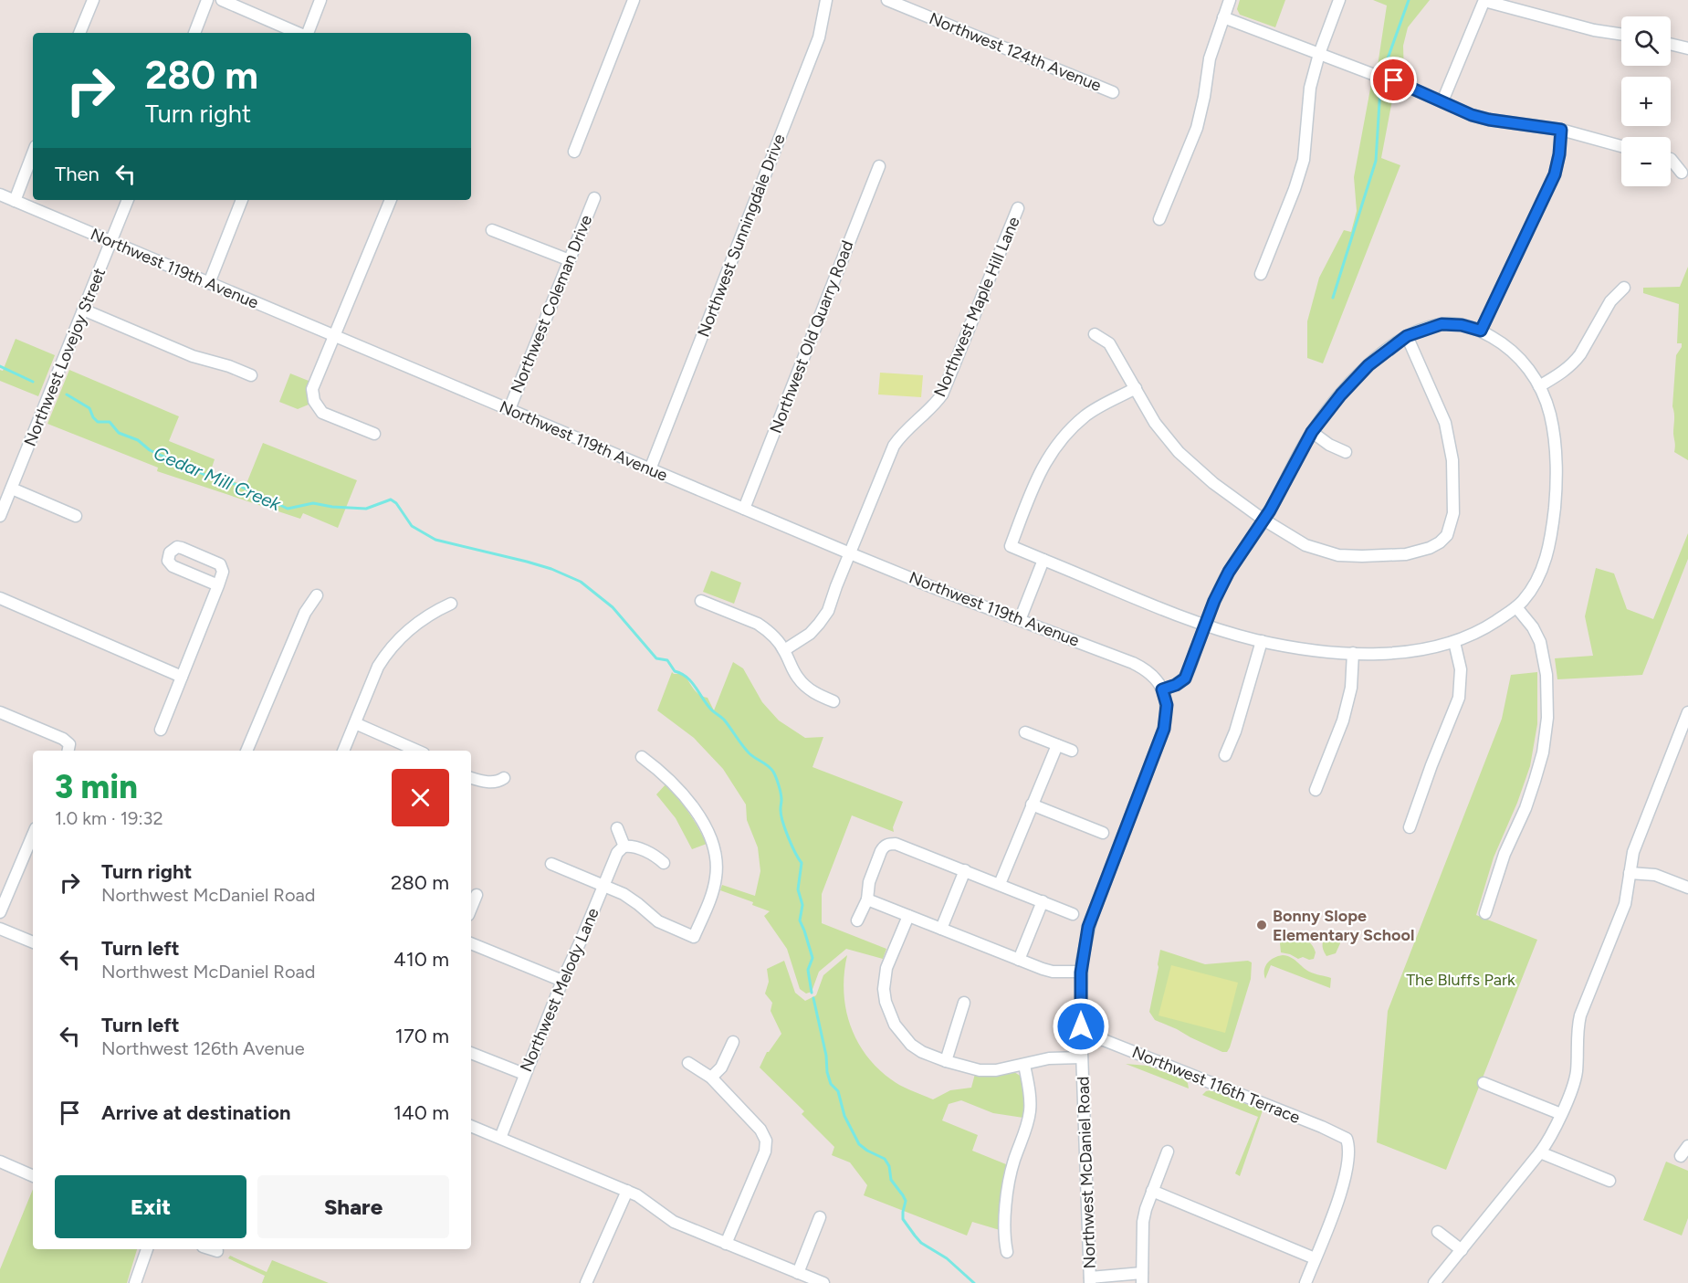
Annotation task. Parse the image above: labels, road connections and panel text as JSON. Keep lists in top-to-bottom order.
{
  "streets": {
    "street": [
      "Northwest 124th Avenue",
      "Northwest Sunningdale Drive",
      "Northwest 119th Avenue",
      "Northwest Coleman Drive",
      "Northwest Maple Hill Lane",
      "Northwest Old Quarry Road",
      "Northwest Lovejoy Street",
      "Northwest Melody Lane",
      "Northwest 116th Terrace",
      "Northwest McDaniel Road"
    ]
  },
  "crossings": [
    ["Northwest Sunningdale Drive", "Northwest 119th Avenue"],
    ["Northwest 119th Avenue", "Northwest Coleman Drive"],
    ["Northwest 119th Avenue", "Northwest Maple Hill Lane"],
    ["Northwest 119th Avenue", "Northwest Old Quarry Road"],
    ["Northwest 119th Avenue", "Northwest Lovejoy Street"],
    ["Northwest 119th Avenue", "Northwest McDaniel Road"],
    ["Northwest 116th Terrace", "Northwest McDaniel Road"]
  ],
  "water": ["Cedar Mill Creek"],
  "parks": ["The Bluffs Park"],
  "places": ["Bonny Slope Elementary School"],
  "page": {
    "map_buttons": ["+", "−"],
    "turn": ["280 m", "Turn right"],
    "then": "Then",
    "heading": ["3 min", "1.0 km · 19:32"],
    "list": [
      {
        "name": "Turn right",
        "note": "Northwest McDaniel Road",
        "value": "280 m"
      },
      {
        "name": "Turn left",
        "note": "Northwest McDaniel Road",
        "value": "410 m"
      },
      {
        "name": "Turn left",
        "note": "Northwest 126th Avenue",
        "value": "170 m"
      },
      {
        "name": "Arrive at destination",
        "value": "140 m"
      }
    ],
    "buttons": ["Exit", "Share"]
  }
}
